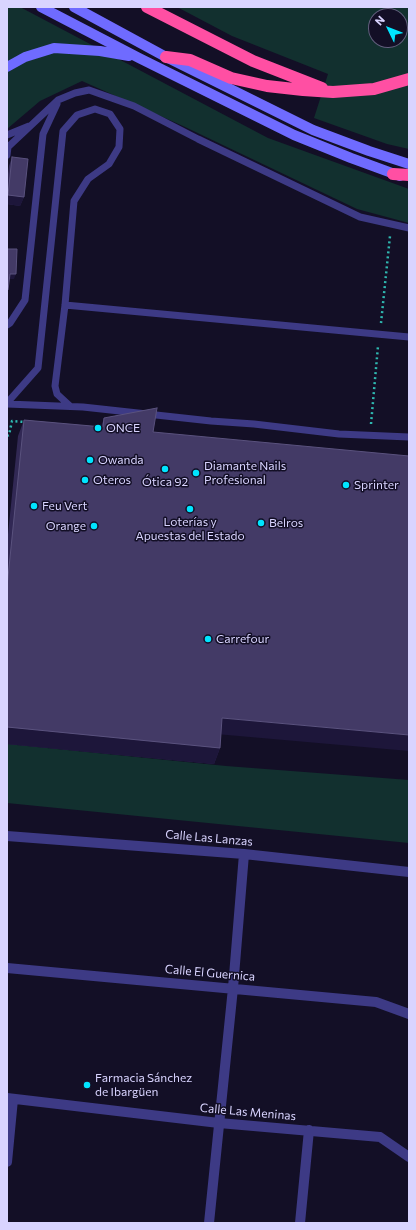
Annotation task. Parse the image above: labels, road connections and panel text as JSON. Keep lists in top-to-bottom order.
{
  "streets": {
    "street": ["Calle Las Lanzas", "Calle El Guernica", "Calle Las Meninas"]
  },
  "places": [
    "ONCE",
    "Owanda",
    "Ótica 92",
    "Diamante Nails Profesional",
    "Oteros",
    "Sprinter",
    "Feu Vert",
    "Loterías y Apuestas del Estado",
    "Belros",
    "Orange",
    "Carrefour",
    "Farmacia Sánchez de Ibargüen"
  ],
  "north": "top left"
}
